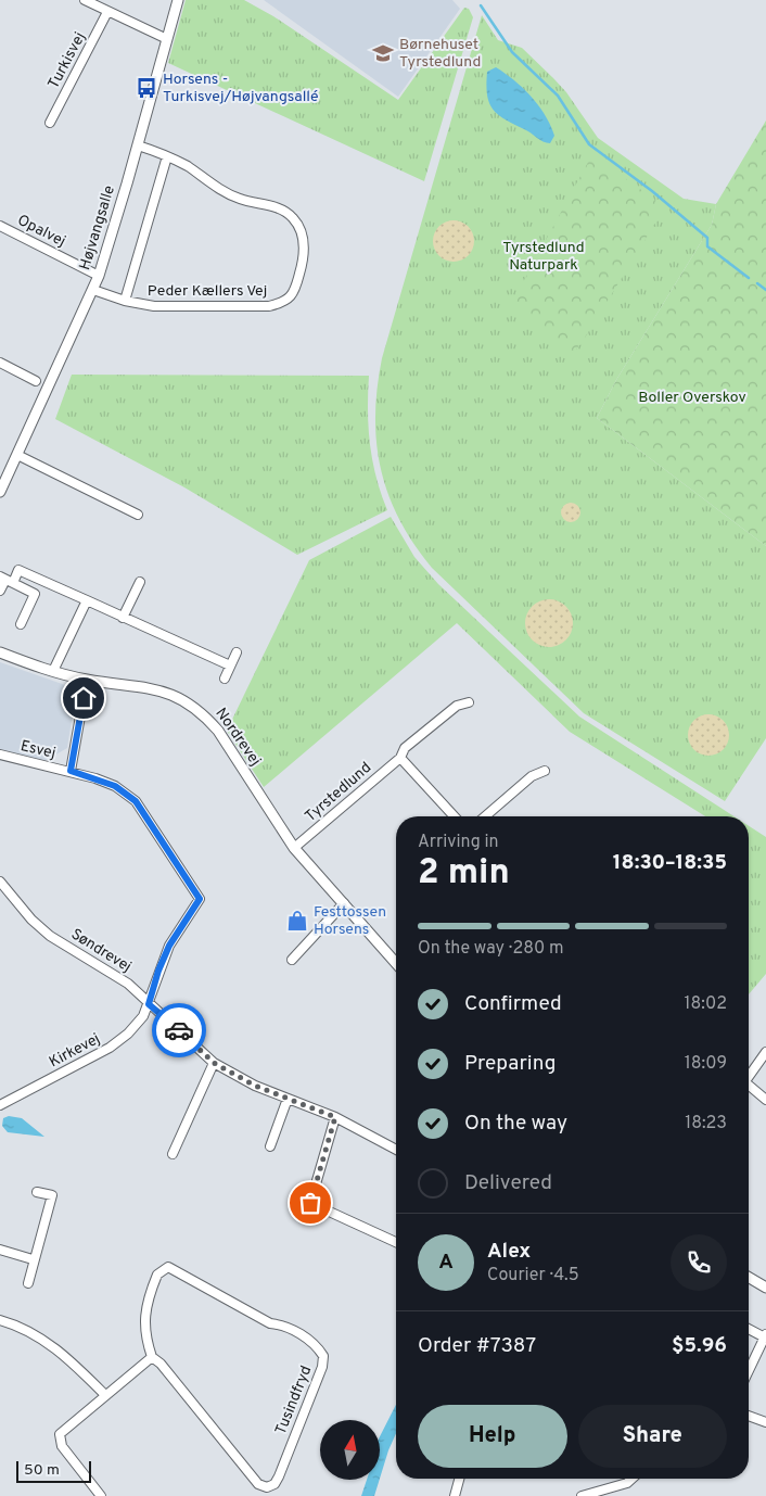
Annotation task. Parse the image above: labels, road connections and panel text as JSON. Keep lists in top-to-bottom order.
{
  "streets": {
    "street": [
      "Turkisvej",
      "Højvangsalle",
      "Opalvej",
      "Peder Kællers Vej",
      "Nordrevej",
      "Esvej",
      "Tyrstedlund",
      "Søndrevej",
      "Kirkevej",
      "Tusindfryd"
    ]
  },
  "crossings": [
    ["Højvangsalle", "Opalvej"],
    ["Højvangsalle", "Peder Kællers Vej"],
    ["Nordrevej", "Esvej"],
    ["Nordrevej", "Tyrstedlund"],
    ["Esvej", "Søndrevej"],
    ["Esvej", "Kirkevej"],
    ["Søndrevej", "Kirkevej"]
  ],
  "parks": ["Tyrstedlund Naturpark", "Boller Overskov"],
  "places": {
    "school or university": ["Børnehuset Tyrstedlund"],
    "bus stop": ["Horsens - Turkisvej/Højvangsallé"],
    "shop": ["Festtossen Horsens"]
  },
  "scale_bar": "50 m",
  "north": "top",
  "page": {
    "heading": ["2 min", "Arriving in", "18:30–18:35"],
    "panel": [
      "Alex",
      "Courier · 4.5",
      "Order #7387",
      "$5.96"
    ],
    "bar": "On the way · 280 m",
    "list": [
      ["Confirmed", "18:02"],
      ["Preparing", "18:09"],
      ["On the way", "18:23"],
      "Delivered"
    ],
    "round": "A",
    "buttons": ["Help", "Share"],
    "scale": "50 m"
  }
}
